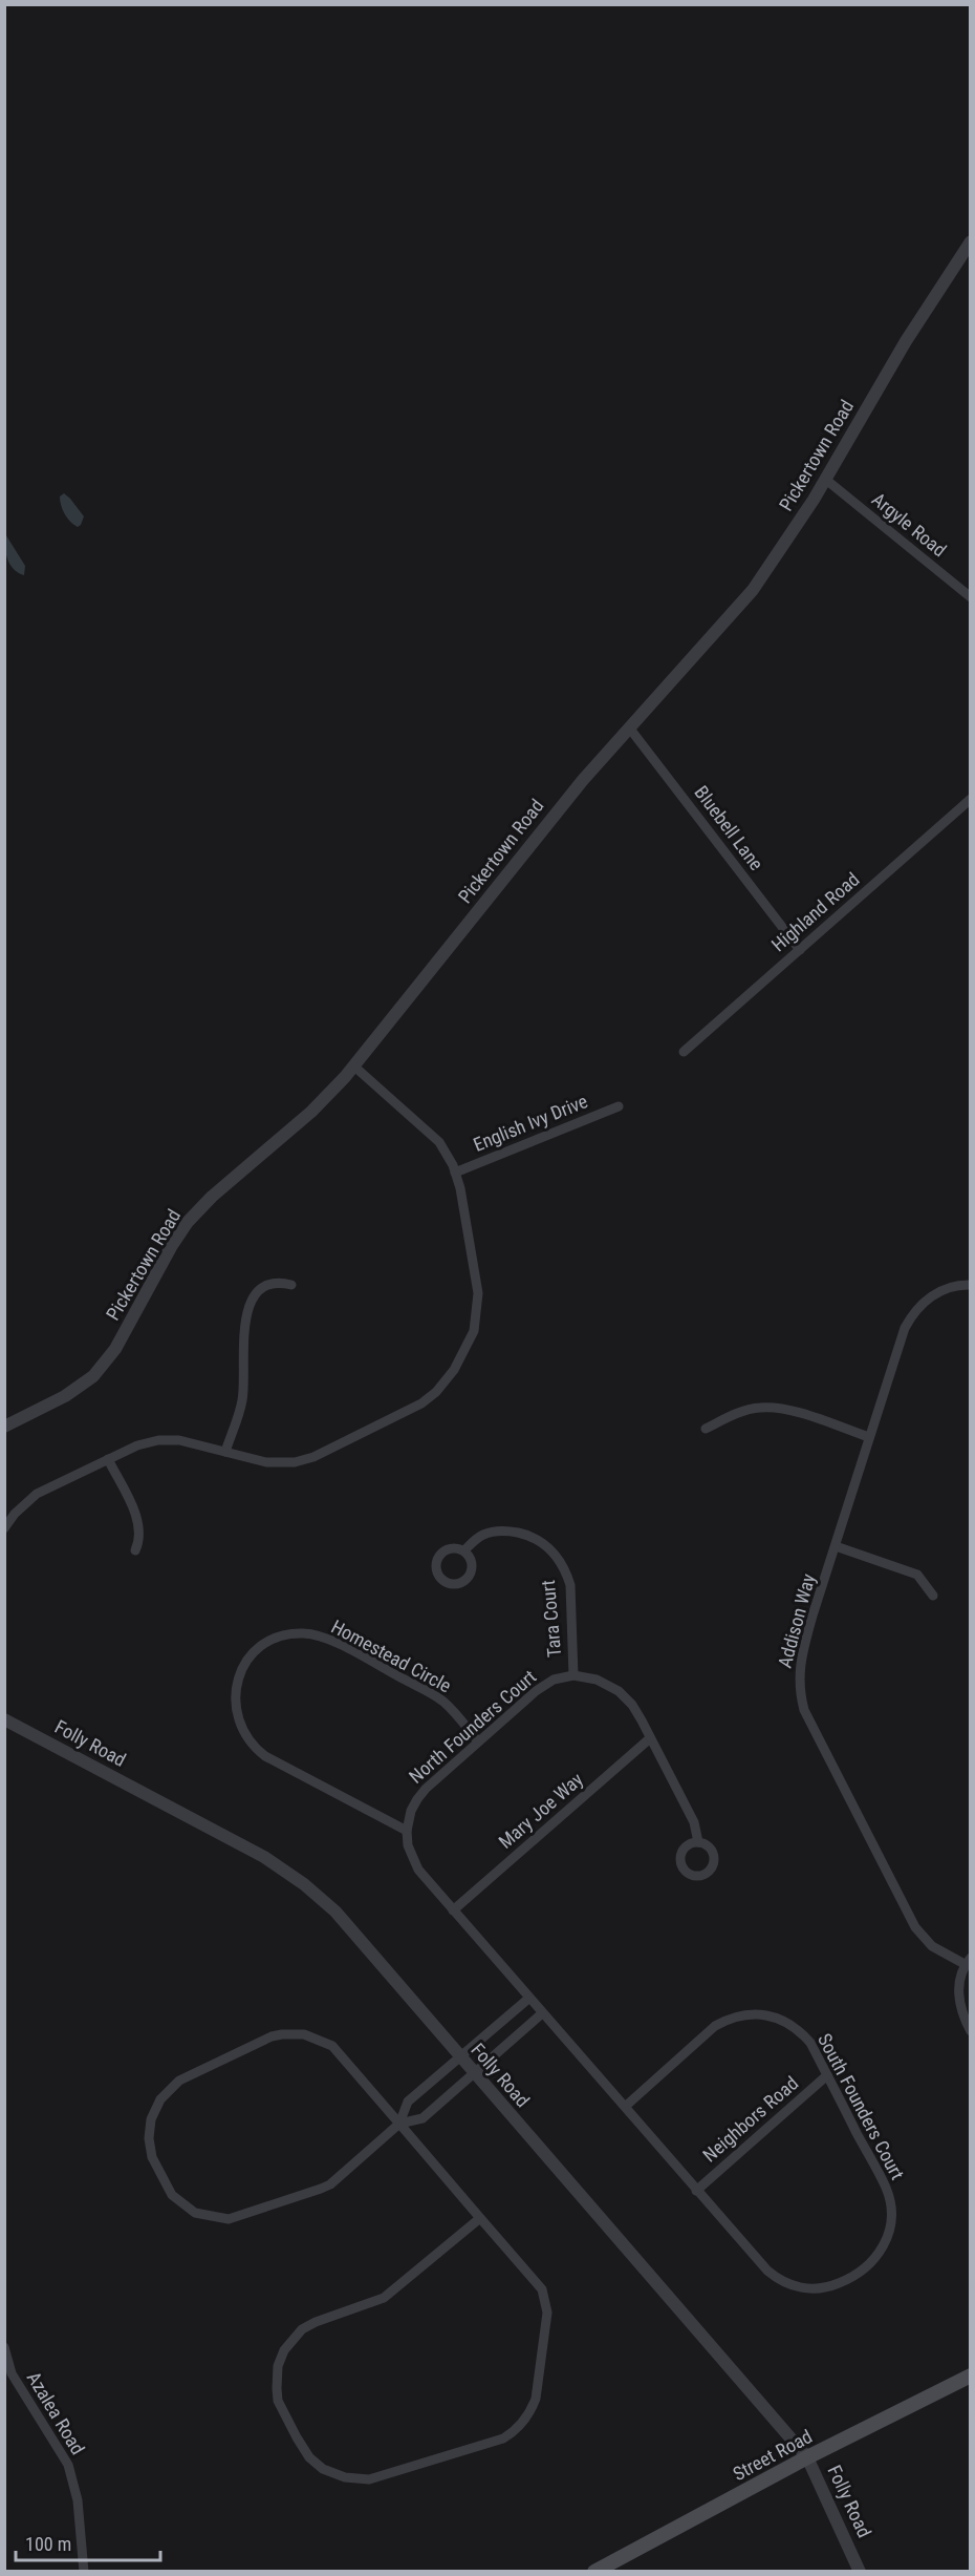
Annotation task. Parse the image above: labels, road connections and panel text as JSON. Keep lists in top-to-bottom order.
{
  "streets": {
    "main road": ["Street Road"],
    "street": [
      "Pickertown Road",
      "Argyle Road",
      "Bluebell Lane",
      "Highland Road",
      "English Ivy Drive",
      "Tara Court",
      "Addison Way",
      "Homestead Circle",
      "North Founders Court",
      "Folly Road",
      "Mary Joe Way",
      "South Founders Court",
      "Neighbors Road",
      "Azalea Road"
    ]
  },
  "crossings": [
    ["Pickertown Road", "Argyle Road"],
    ["Pickertown Road", "Bluebell Lane"],
    ["Bluebell Lane", "Highland Road"],
    ["Tara Court", "North Founders Court"],
    ["Homestead Circle", "North Founders Court"],
    ["Folly Road", "Street Road"],
    ["South Founders Court", "Neighbors Road"]
  ],
  "scale_bar": "100 m"
}
